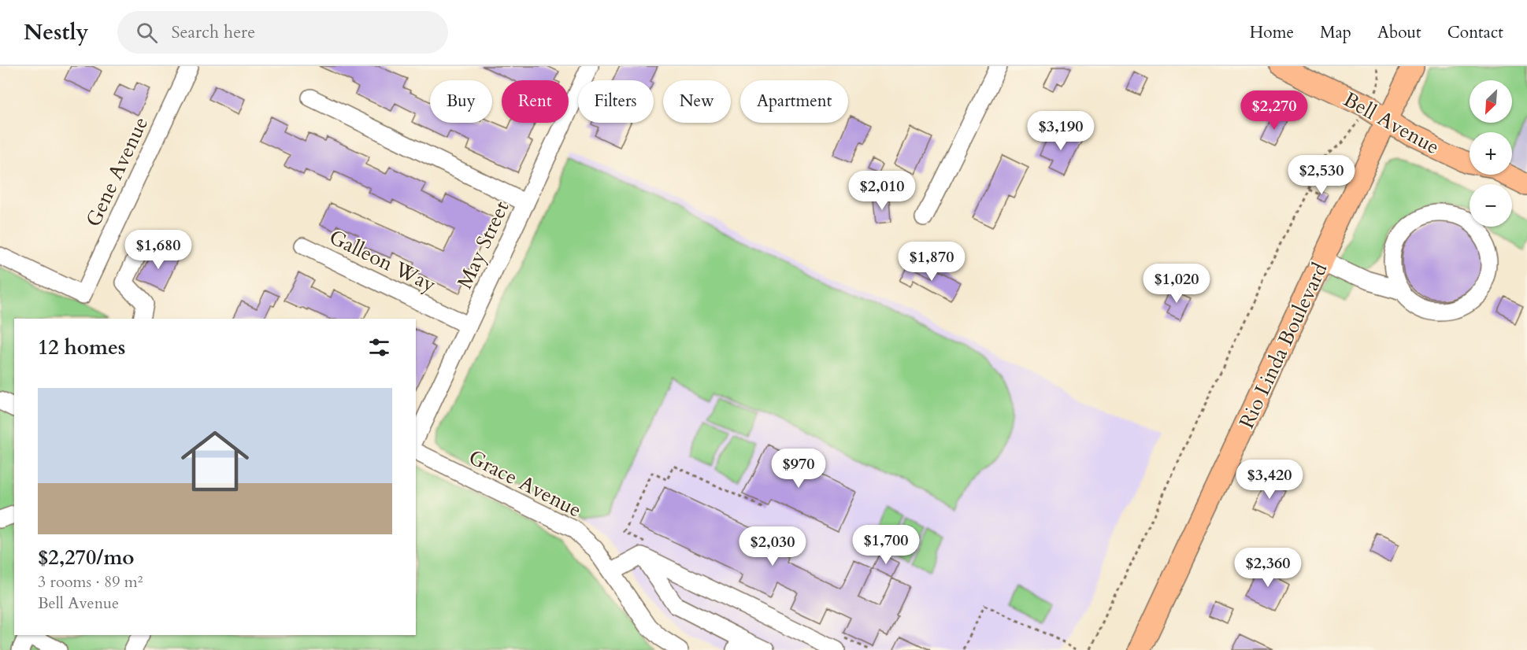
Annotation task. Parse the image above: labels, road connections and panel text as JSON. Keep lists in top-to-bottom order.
{
  "streets": {
    "main road": ["Bell Avenue", "Rio Linda Boulevard"],
    "street": [
      "Gene Avenue",
      "May Street",
      "Galleon Way",
      "Grace Avenue"
    ]
  },
  "crossings": [
    ["Bell Avenue", "Rio Linda Boulevard"],
    ["May Street", "Galleon Way"]
  ],
  "north": "bottom left",
  "page": {
    "header": "Nestly",
    "search": "Search here",
    "nav": [
      "Home",
      "Map",
      "About",
      "Contact"
    ],
    "map_buttons": ["+", "−"],
    "chip": [
      "Buy",
      "Rent",
      "Filters",
      "New",
      "Apartment"
    ],
    "price": [
      "$2,270",
      "$3,190",
      "$2,530",
      "$2,010",
      "$1,680",
      "$1,870",
      "$1,020",
      "$970",
      "$3,420",
      "$1,700",
      "$2,030",
      "$2,360"
    ],
    "heading": "12 homes",
    "list": [
      {
        "name": "$2,270/mo",
        "note": "3 rooms · 89 m² · Bell Avenue"
      }
    ]
  }
}
